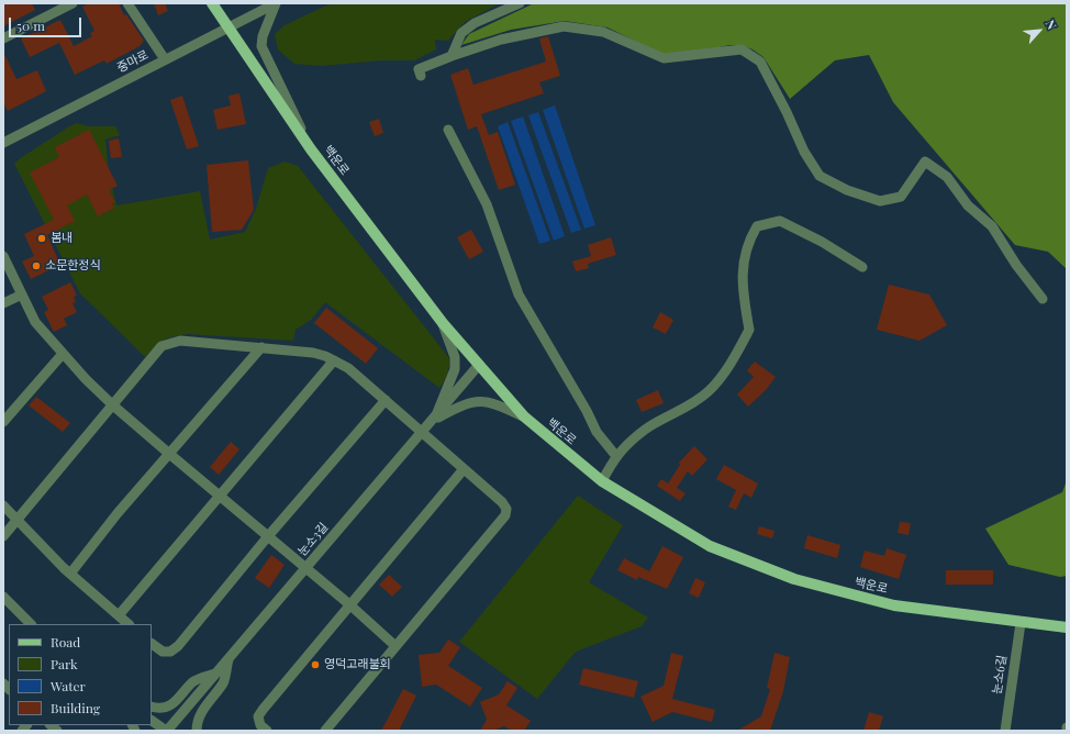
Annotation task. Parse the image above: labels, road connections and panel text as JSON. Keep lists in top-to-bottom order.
{
  "streets": {
    "main road": ["백운로"],
    "street": ["중마로", "눈소3길", "눈소6길"]
  },
  "crossings": [
    ["중마로", "백운로"],
    ["백운로", "눈소3길"],
    ["백운로", "눈소6길"]
  ],
  "places": ["봄내", "소문한정식", "영덕고래불회"],
  "legend": [
    "Road",
    "Park",
    "Water",
    "Building"
  ],
  "scale_bar": "50 m",
  "north": "top right"
}
